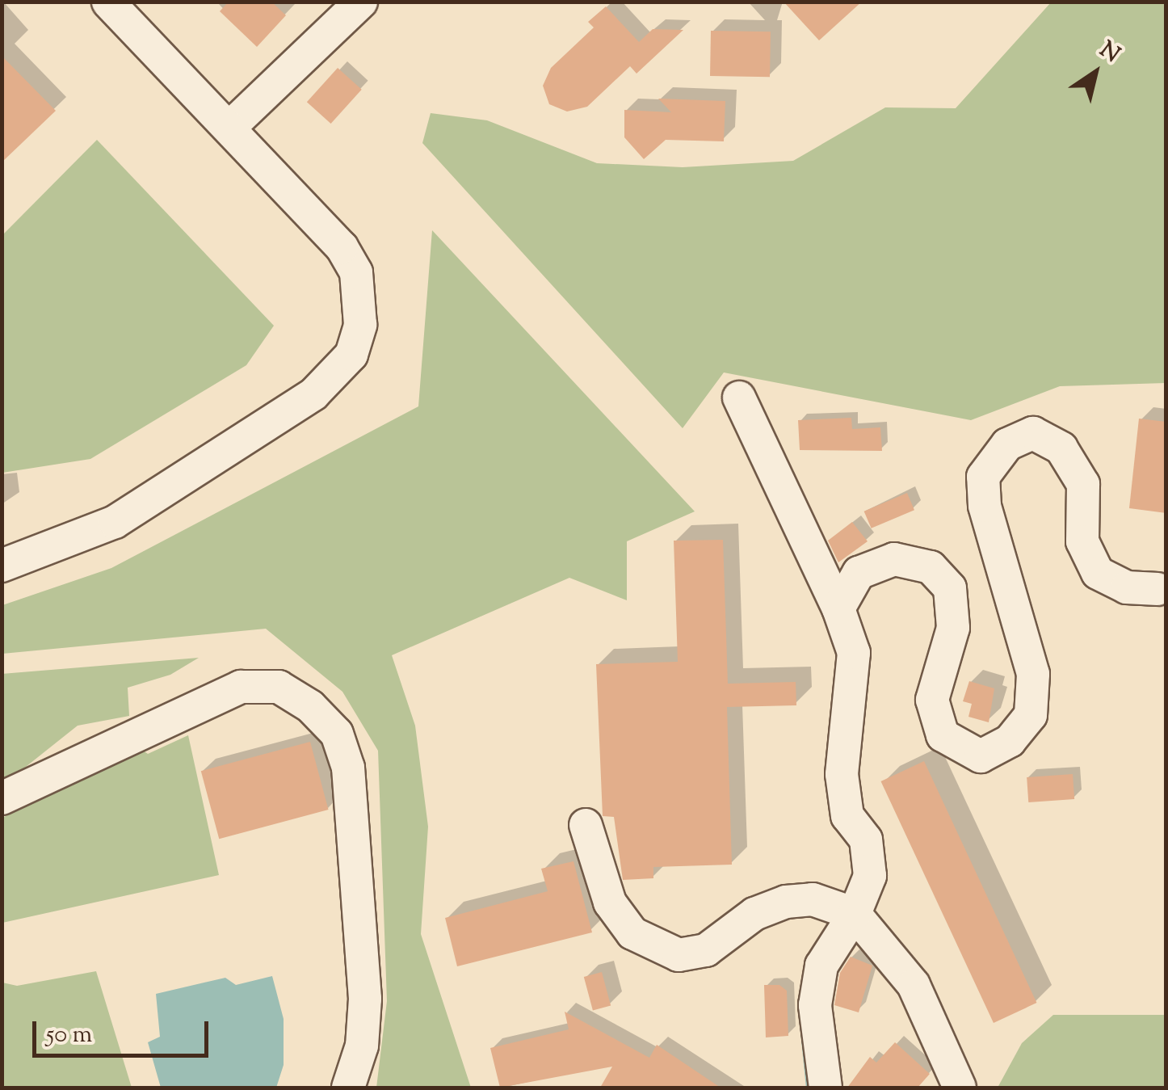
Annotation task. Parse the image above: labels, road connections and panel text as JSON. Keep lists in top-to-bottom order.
{
  "scale_bar": "50 m",
  "north": "top right"
}
